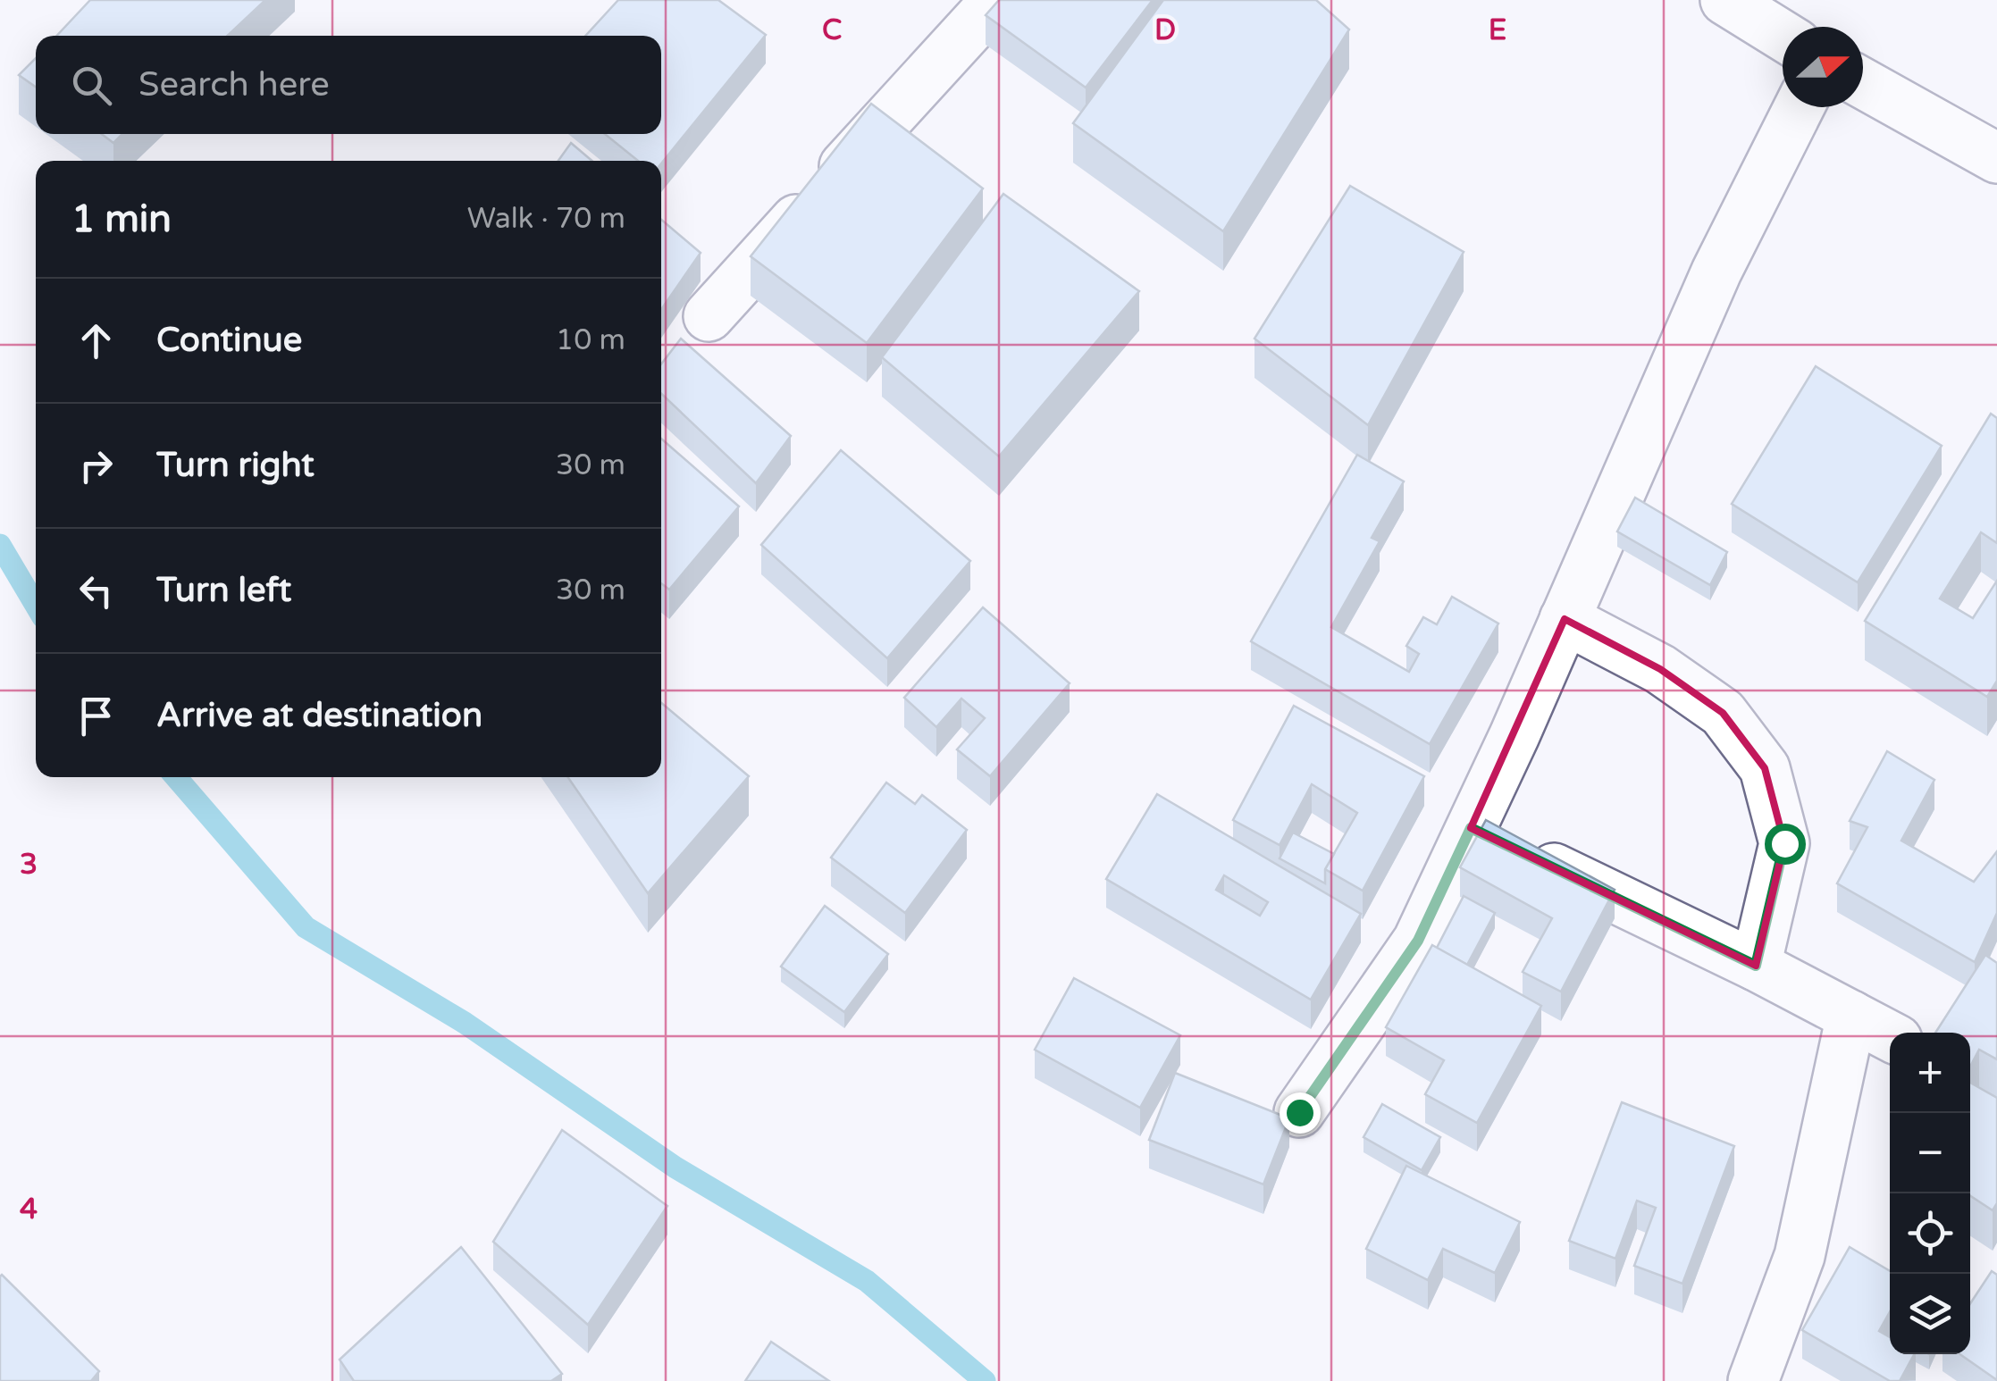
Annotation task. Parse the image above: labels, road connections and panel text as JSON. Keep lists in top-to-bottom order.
{
  "north": "right",
  "page": {
    "search": "Search here",
    "heading": ["1 min", "Walk · 70 m"],
    "list": [
      ["Continue", "10 m"],
      ["Turn right", "30 m"],
      ["Turn left", "30 m"],
      "Arrive at destination"
    ],
    "map_buttons": ["+", "−"]
  },
  "grid": {
    "columns": ["C", "D", "E"],
    "rows": ["3", "4"]
  }
}
